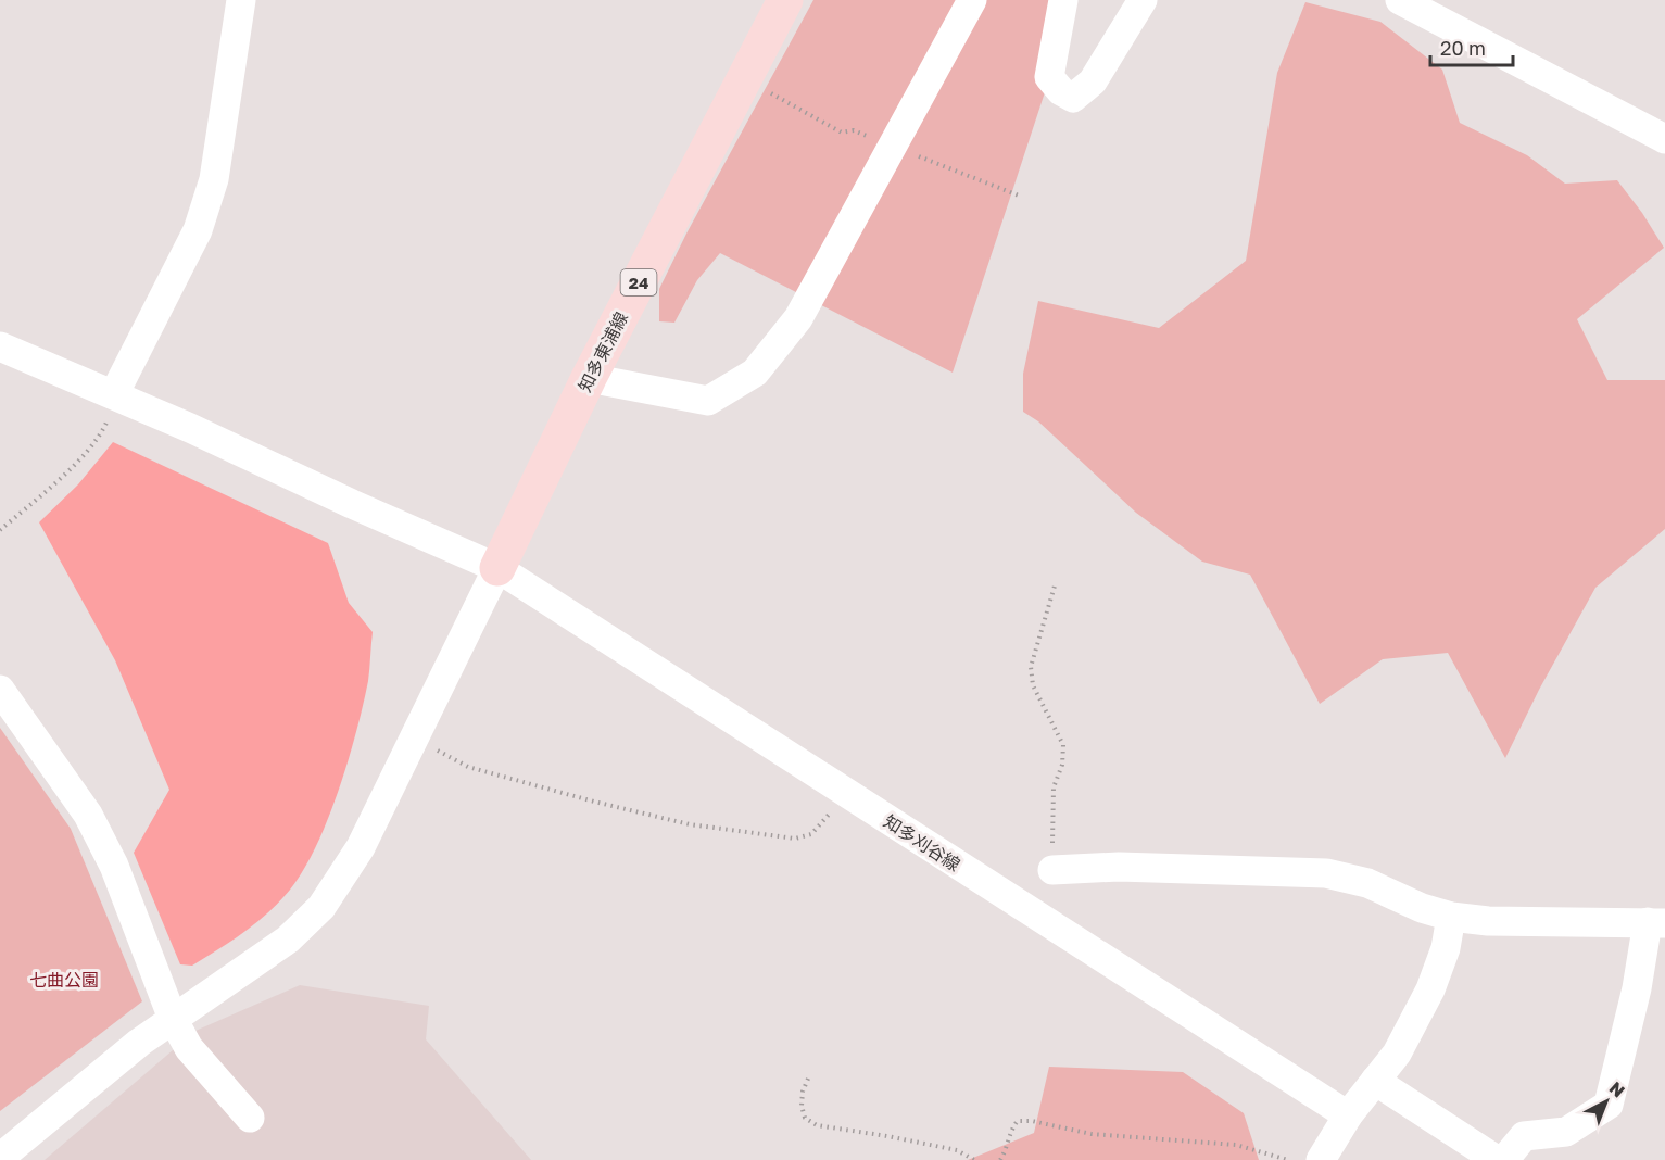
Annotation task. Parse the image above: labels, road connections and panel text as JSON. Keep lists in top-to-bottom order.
{
  "streets": {
    "main road": ["24", "知多東浦線"],
    "street": ["知多刈谷線"]
  },
  "crossings": [
    ["知多東浦線", "知多刈谷線"]
  ],
  "parks": ["七曲公園"],
  "scale_bar": "20 m",
  "north": "top right"
}
